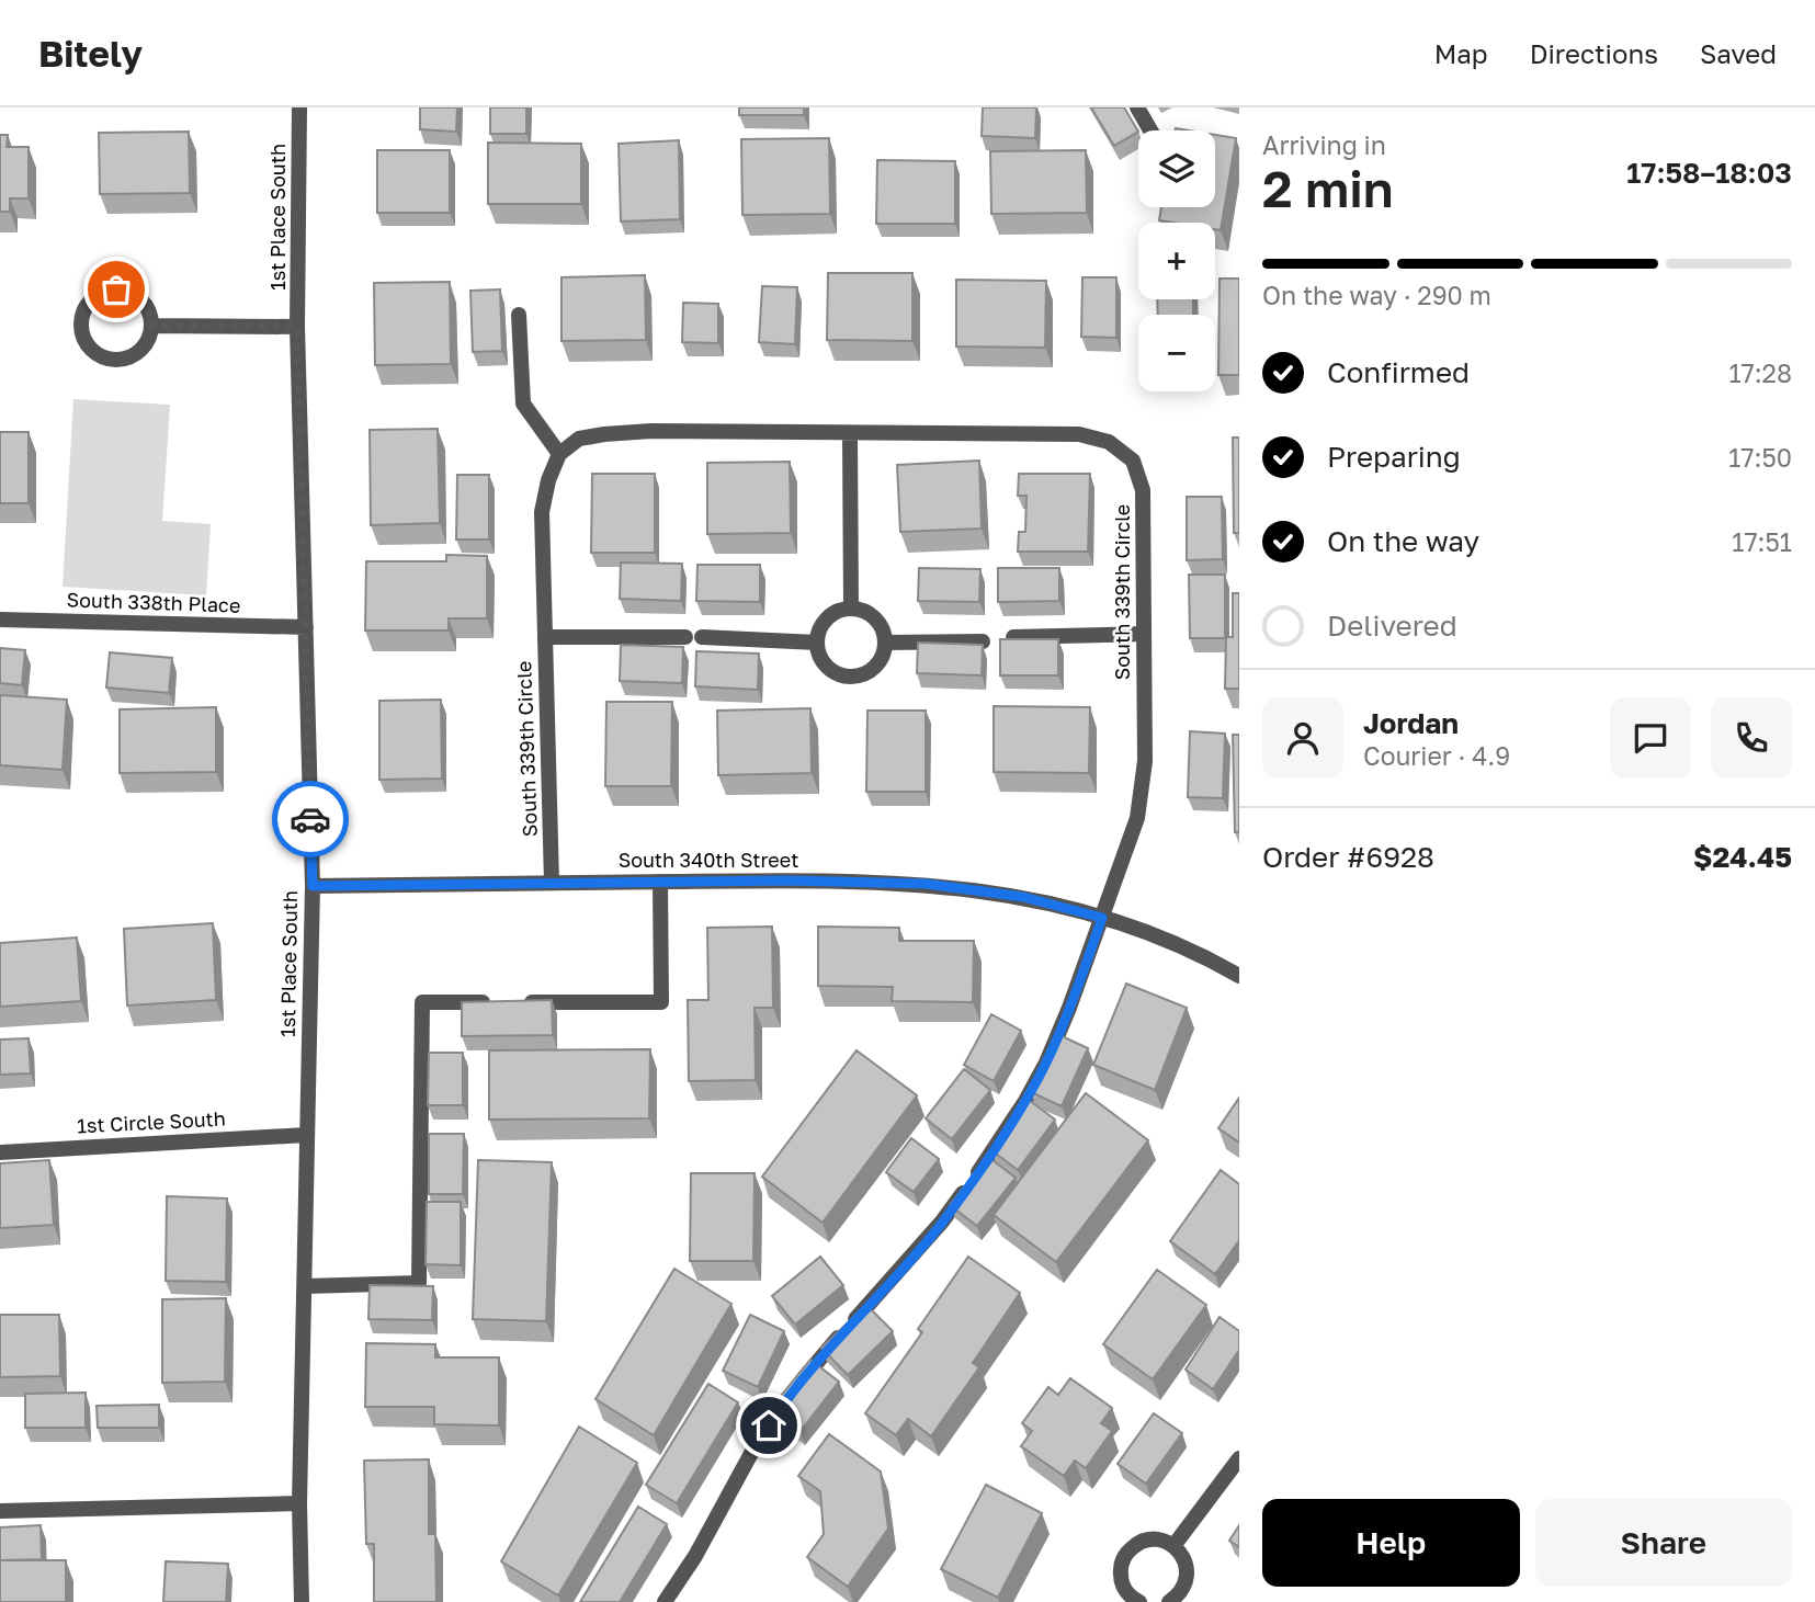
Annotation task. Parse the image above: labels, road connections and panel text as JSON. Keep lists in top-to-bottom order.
{
  "streets": {
    "street": [
      "1st Place South",
      "South 339th Circle",
      "South 338th Place",
      "South 340th Street",
      "1st Circle South"
    ]
  },
  "crossings": [
    ["1st Place South", "South 338th Place"],
    ["1st Place South", "South 340th Street"],
    ["1st Place South", "1st Circle South"],
    ["South 339th Circle", "South 340th Street"]
  ],
  "page": {
    "header": "Bitely",
    "nav": ["Map", "Directions", "Saved"],
    "heading": ["2 min", "Arriving in", "17:58–18:03"],
    "panel": [
      "Jordan",
      "Courier · 4.9",
      "Order #6928",
      "$24.45"
    ],
    "map_buttons": ["+", "−"],
    "bar": "On the way · 290 m",
    "list": [
      ["Confirmed", "17:28"],
      ["Preparing", "17:50"],
      ["On the way", "17:51"],
      "Delivered"
    ],
    "buttons": ["Help", "Share"]
  }
}
